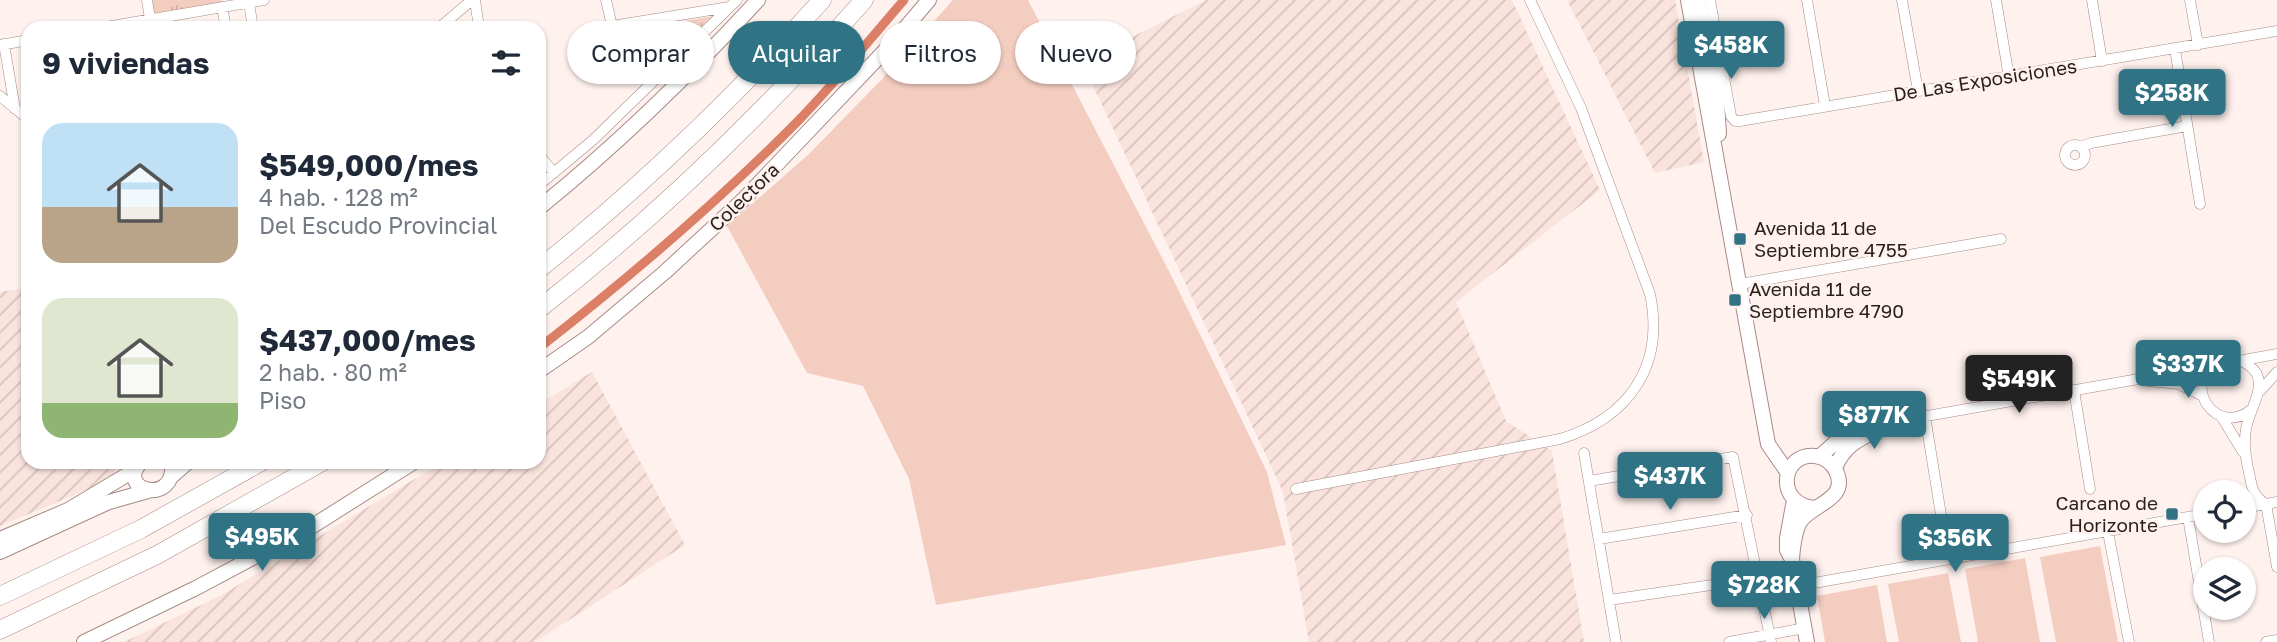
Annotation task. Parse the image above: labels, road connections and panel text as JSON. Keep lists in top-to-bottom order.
{
  "streets": {
    "street": ["De Las Exposiciones", "Colectora"]
  },
  "places": {
    "transit": ["Avenida 11 de Septiembre 4755", "Avenida 11 de Septiembre 4790", "Carcano de Horizonte"]
  },
  "page": {
    "price": [
      "$458K",
      "$258K",
      "$337K",
      "$549K",
      "$877K",
      "$437K",
      "$495K",
      "$356K",
      "$728K"
    ],
    "chip": [
      "Comprar",
      "Alquilar",
      "Filtros",
      "Nuevo"
    ],
    "heading": "9 viviendas",
    "list": [
      {
        "name": "$549,000/mes",
        "note": "4 hab. · 128 m² · Del Escudo Provincial"
      },
      {
        "name": "$437,000/mes",
        "note": "2 hab. · 80 m² · Piso"
      }
    ]
  }
}
